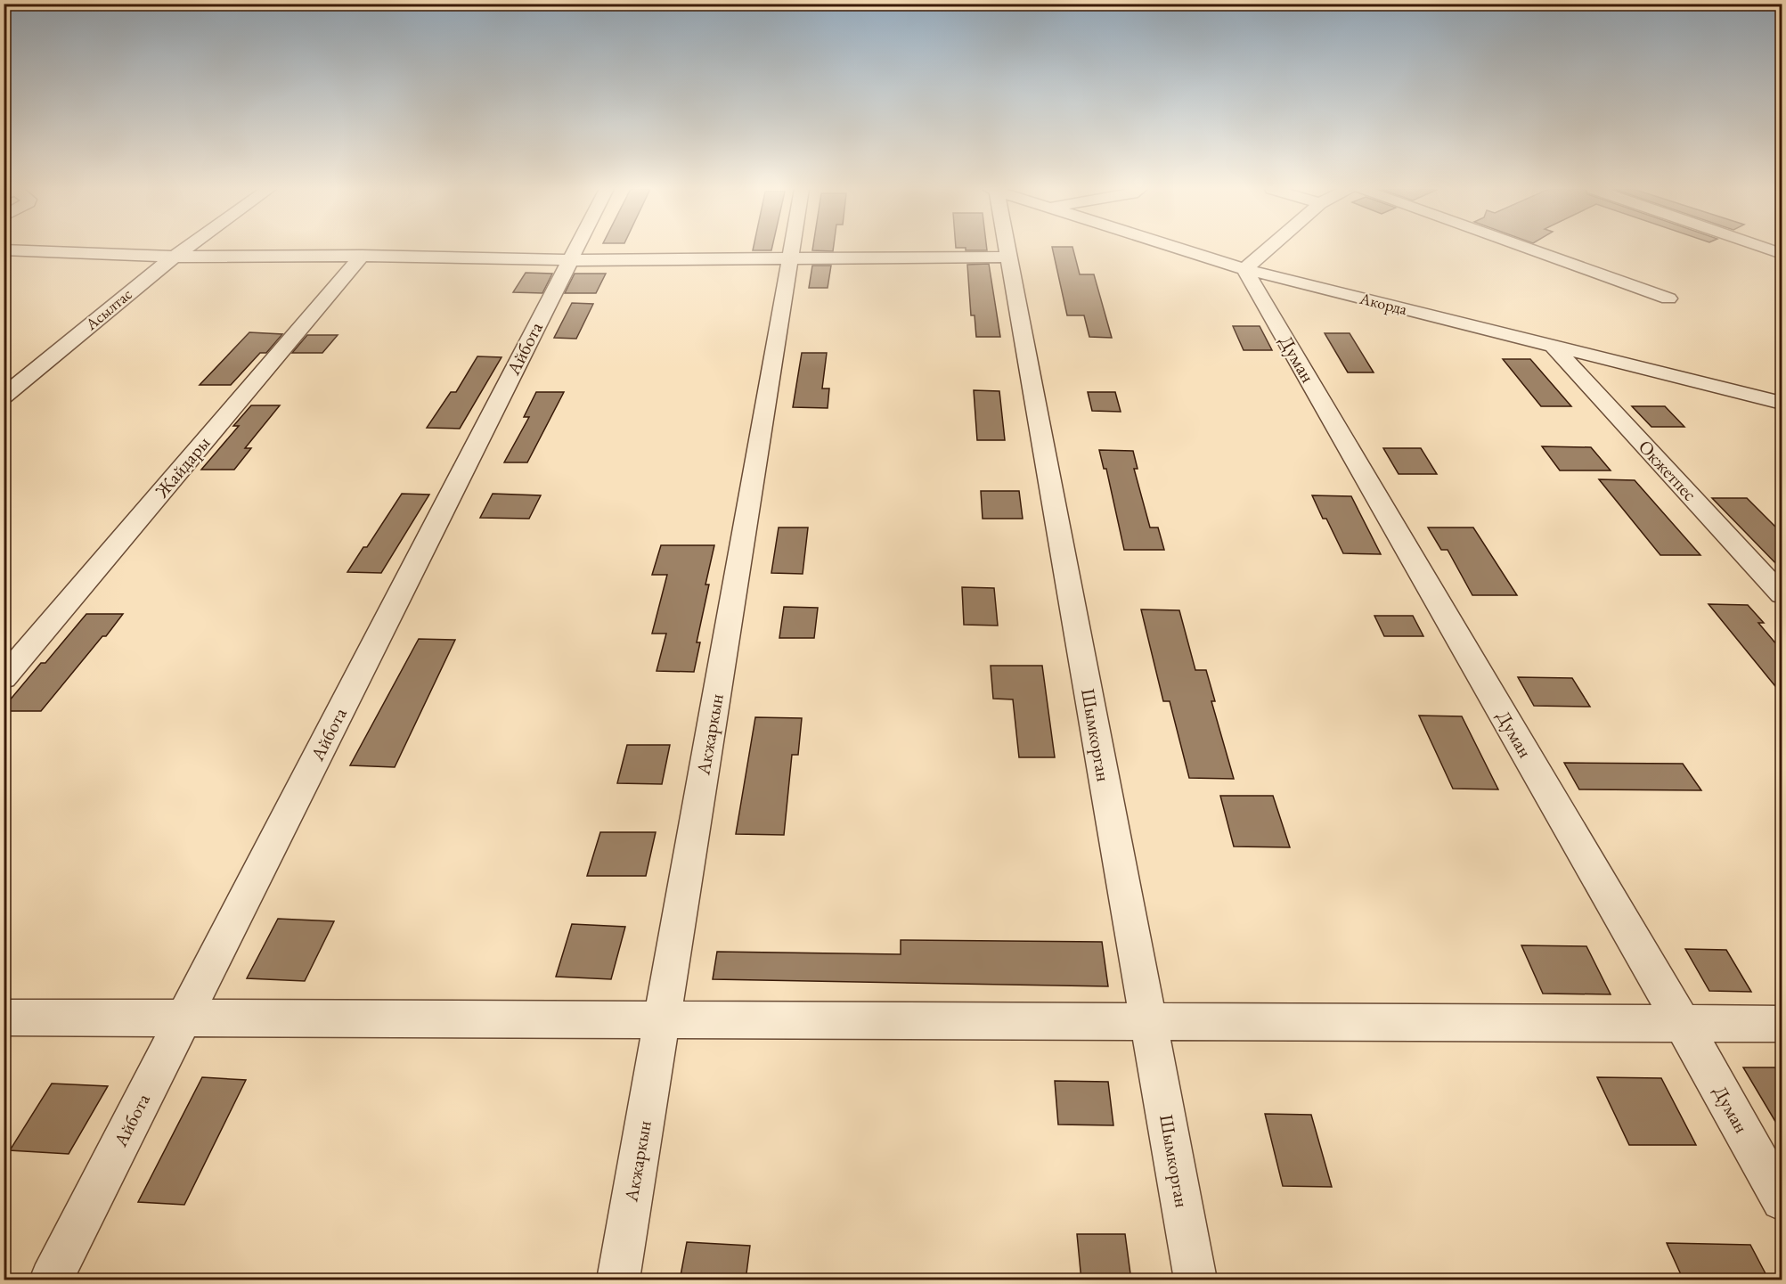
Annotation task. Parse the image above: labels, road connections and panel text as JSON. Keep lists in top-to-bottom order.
{
  "streets": {
    "street": [
      "Акорда",
      "Асылтас",
      "Айбота",
      "Думан",
      "Жайдары",
      "Окжетпес",
      "Акжаркын",
      "Шымкорган"
    ]
  },
  "crossings": [
    ["Акорда", "Думан"],
    ["Акорда", "Окжетпес"]
  ]
}
